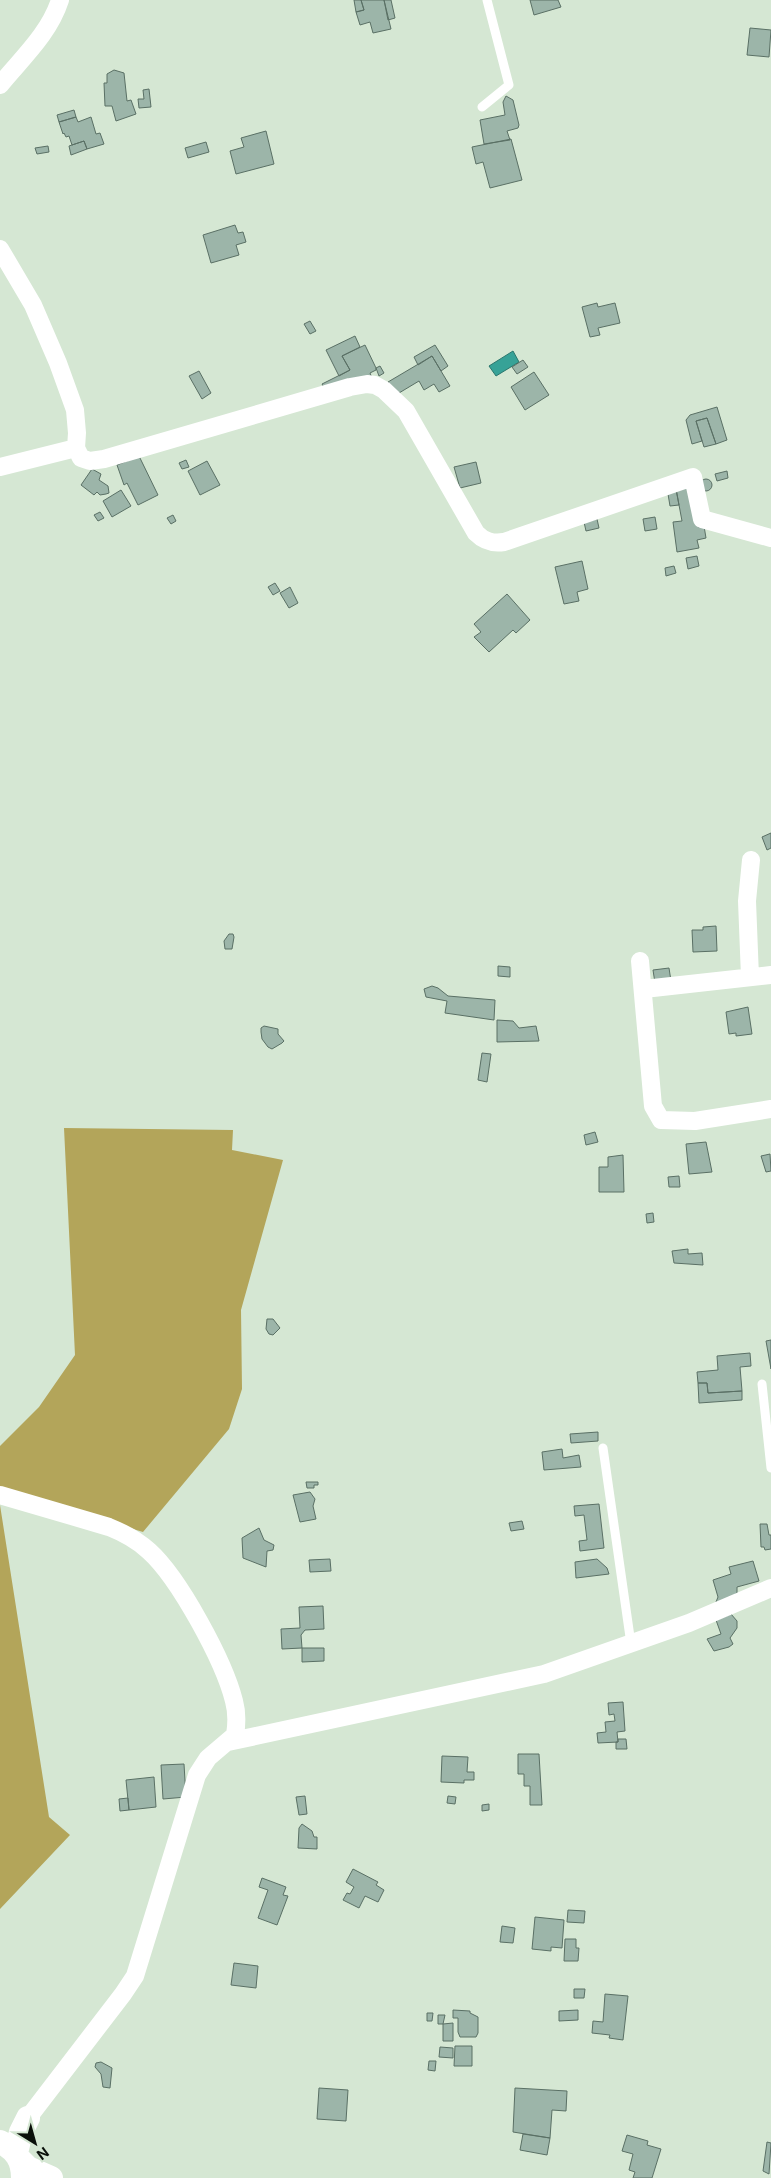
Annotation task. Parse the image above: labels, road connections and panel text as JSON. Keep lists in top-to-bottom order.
{
  "north": "bottom right"
}
